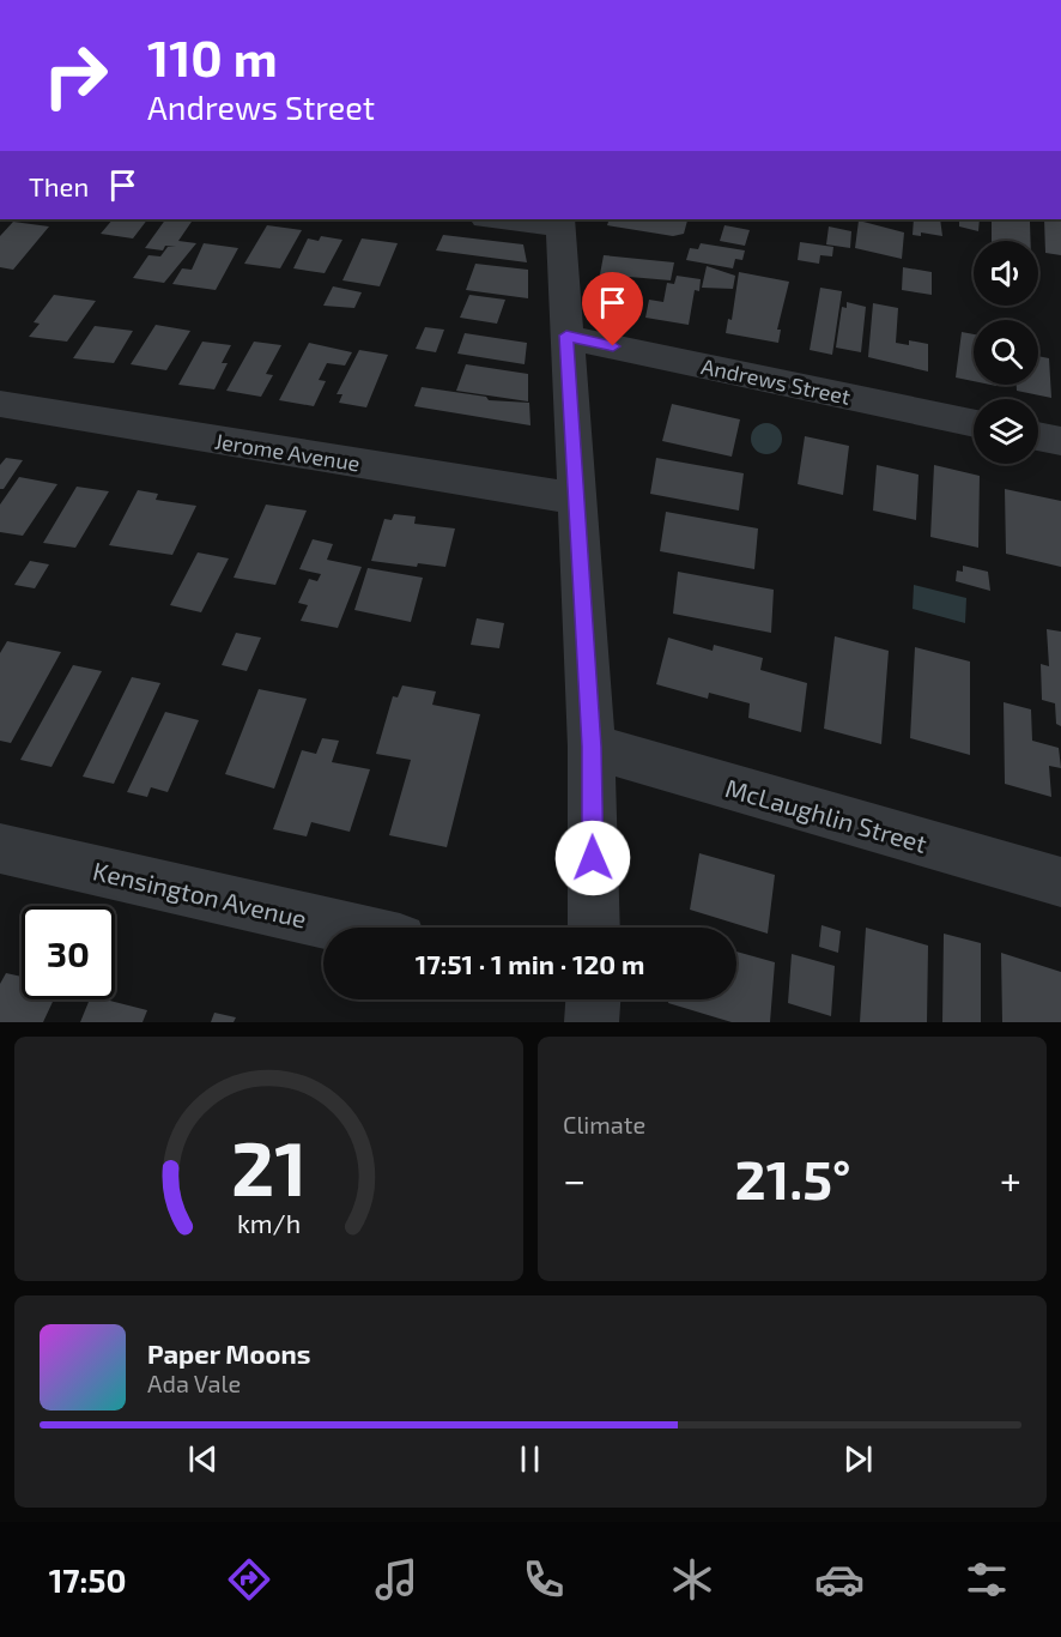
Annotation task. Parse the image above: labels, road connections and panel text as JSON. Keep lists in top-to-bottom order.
{
  "streets": {
    "street": [
      "Andrews Street",
      "Jerome Avenue",
      "McLaughlin Street",
      "Kensington Avenue"
    ]
  },
  "page": {
    "turn": ["110 m", "Andrews Street"],
    "then": "Then",
    "limit": "30",
    "trip": "17:51 · 1 min · 120 m",
    "tile": "Climate",
    "heat": ["−", "21.5°", "+"],
    "song": ["Paper Moons", "Ada Vale"],
    "tabs": "17:50",
    "gauge": ["21", "km/h"]
  }
}
